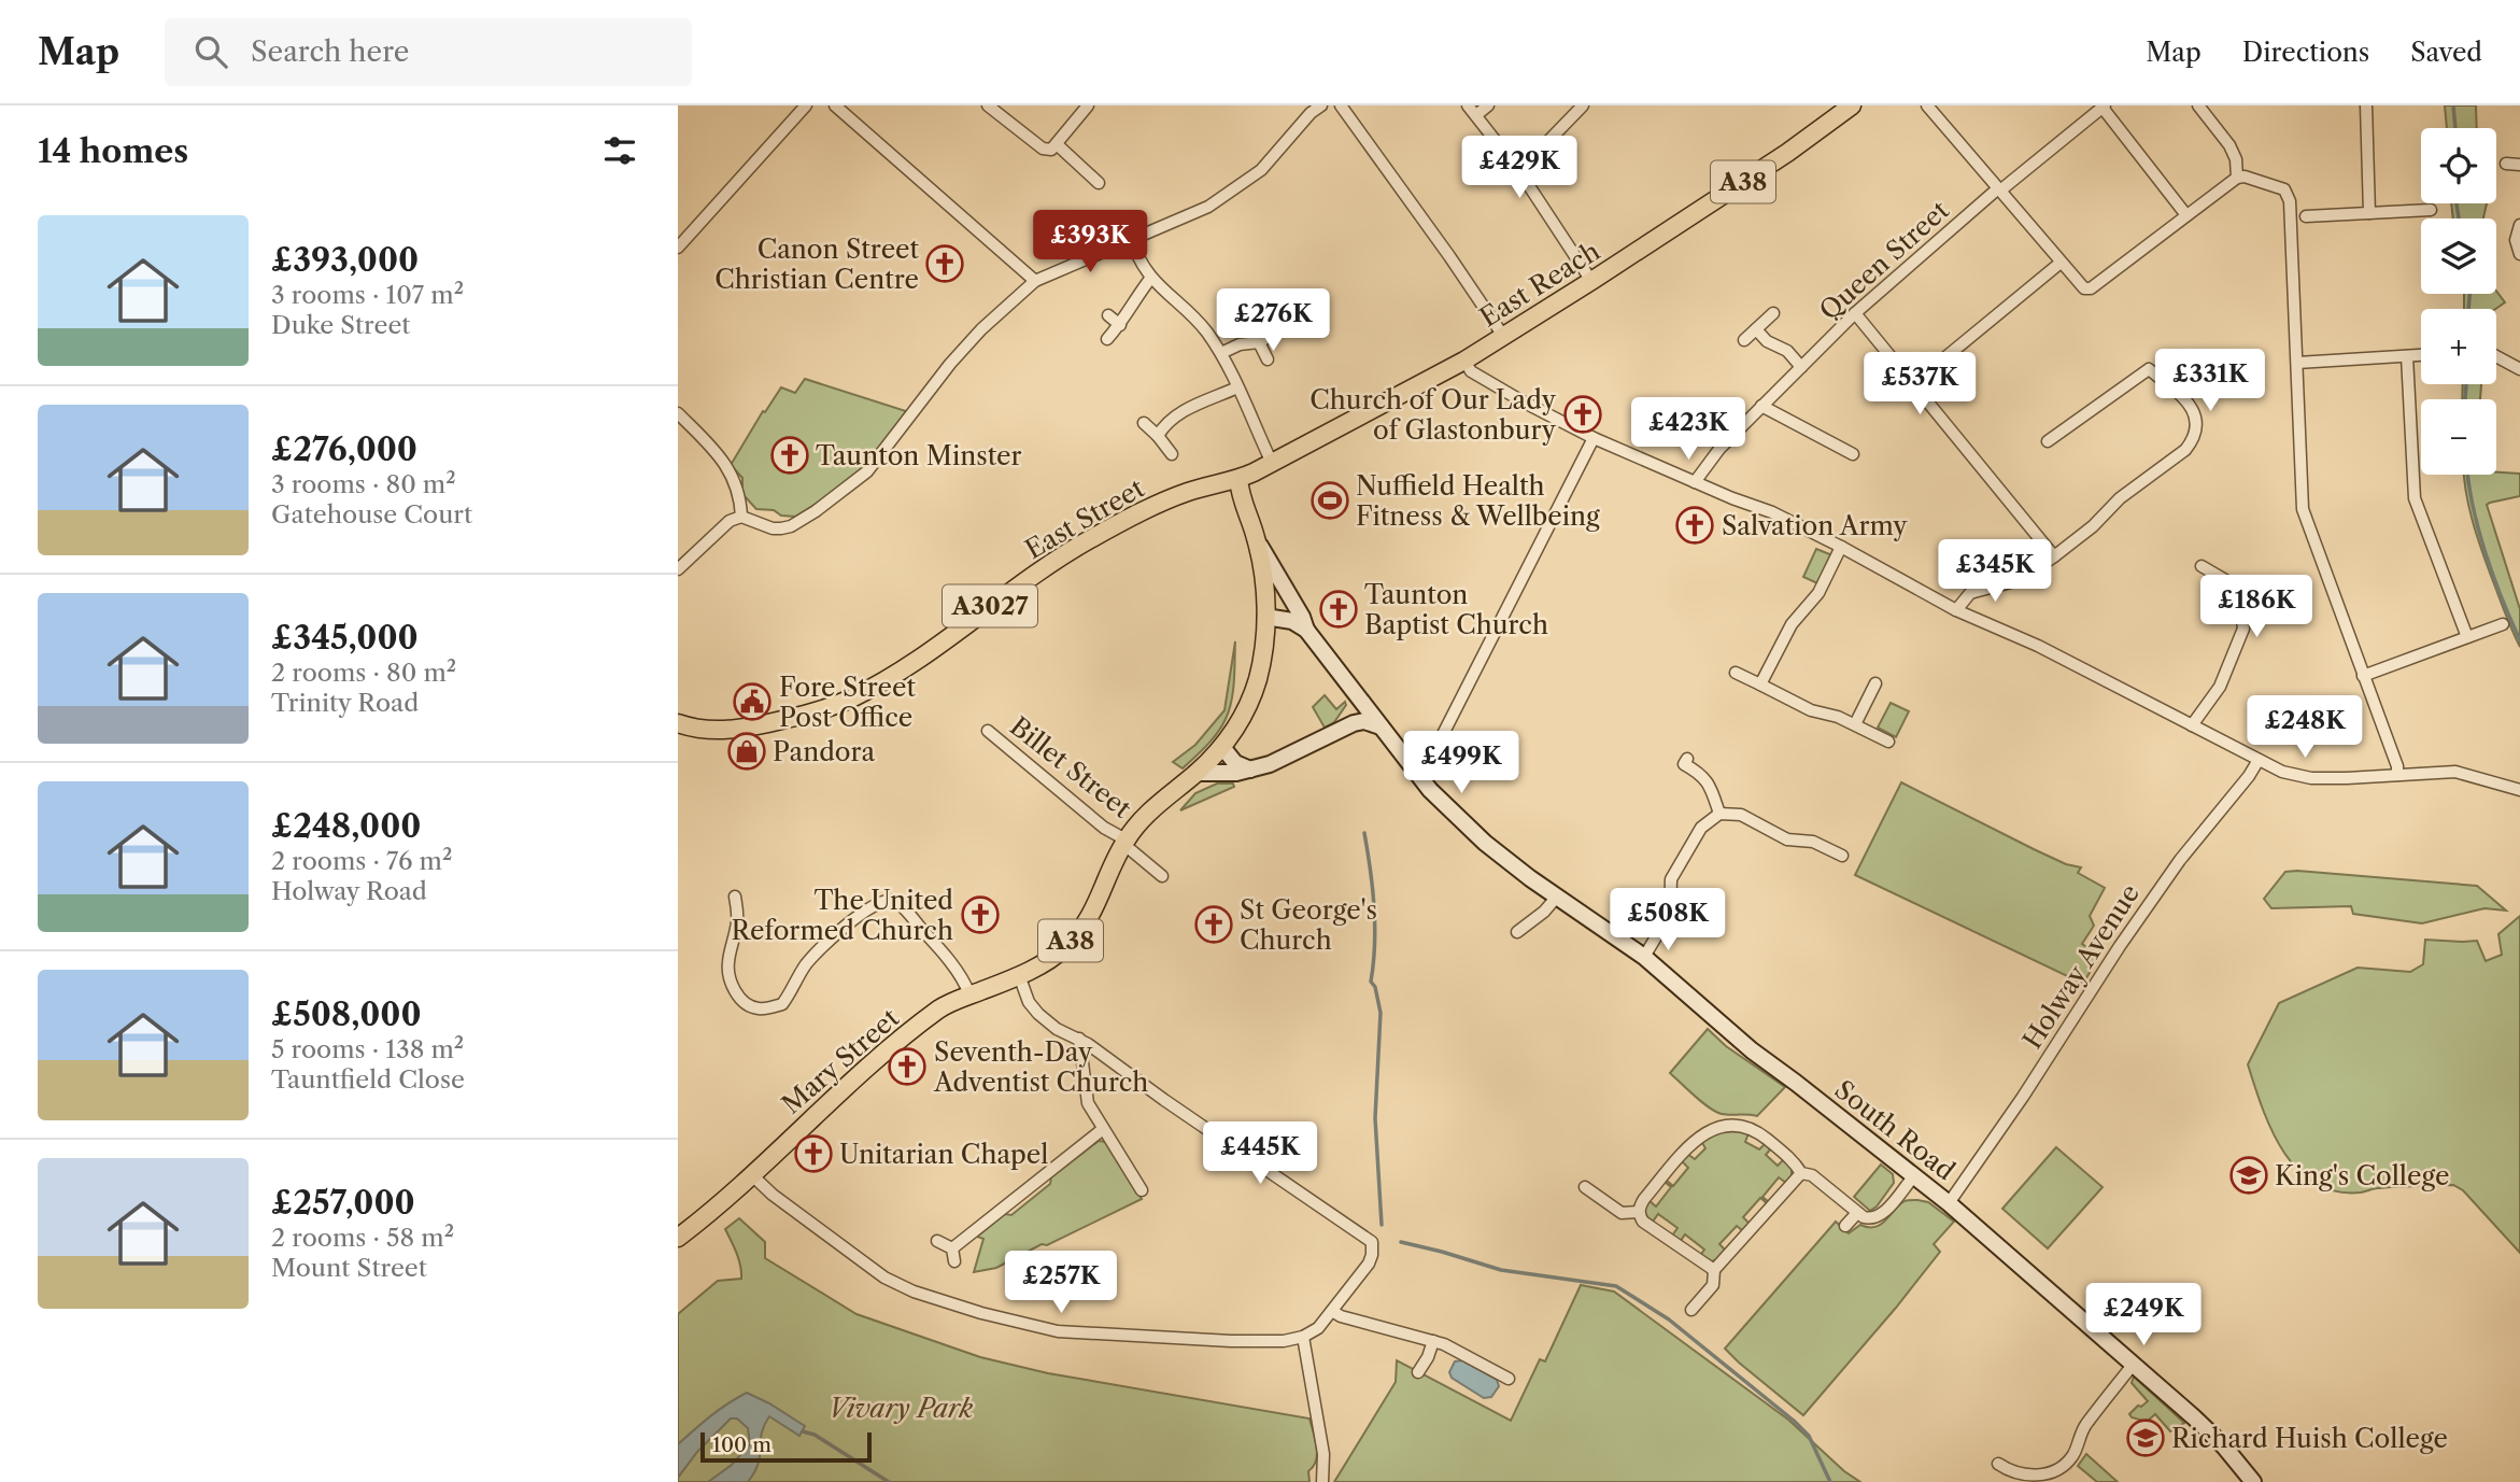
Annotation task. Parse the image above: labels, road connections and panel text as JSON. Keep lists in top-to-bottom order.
{
  "streets": {
    "main road": [
      "A38",
      "East Reach",
      "East Street",
      "A3027",
      "Mary Street",
      "South Road"
    ],
    "street": ["Queen Street", "Billet Street", "Holway Avenue"]
  },
  "crossings": [
    ["A38", "East Reach"],
    ["A38", "East Street"],
    ["A38", "Billet Street"],
    ["A38", "Mary Street"],
    ["A38", "South Road"],
    ["East Reach", "East Street"],
    ["Holway Avenue", "South Road"]
  ],
  "parks": ["Vivary Park"],
  "places": {
    "church": [
      "Canon Street Christian Centre",
      "Church of Our Lady of Glastonbury",
      "Taunton Minster",
      "Salvation Army",
      "Taunton Baptist Church",
      "The United Reformed Church",
      "St George's Church",
      "Seventh-Day Adventist Church",
      "Unitarian Chapel"
    ],
    "sports": ["Nuffield Health Fitness & Wellbeing"],
    "public building": ["Fore Street Post Office"],
    "shop": ["Pandora"],
    "school or university": ["King's College", "Richard Huish College"]
  },
  "scale_bar": "100 m",
  "page": {
    "header": "Map",
    "search": "Search here",
    "nav": ["Map", "Directions", "Saved"],
    "heading": "14 homes",
    "map_buttons": ["+", "−"],
    "price": [
      "£429K",
      "£393K",
      "£276K",
      "£331K",
      "£537K",
      "£423K",
      "£345K",
      "£186K",
      "£248K",
      "£499K",
      "£508K",
      "£445K",
      "£257K",
      "£249K"
    ],
    "list": [
      {
        "name": "£393,000",
        "note": "3 rooms · 107 m² · Duke Street"
      },
      {
        "name": "£276,000",
        "note": "3 rooms · 80 m² · Gatehouse Court"
      },
      {
        "name": "£345,000",
        "note": "2 rooms · 80 m² · Trinity Road"
      },
      {
        "name": "£248,000",
        "note": "2 rooms · 76 m² · Holway Road"
      },
      {
        "name": "£508,000",
        "note": "5 rooms · 138 m² · Tauntfield Close"
      },
      {
        "name": "£257,000",
        "note": "2 rooms · 58 m² · Mount Street"
      }
    ],
    "scale": "100 m"
  }
}
